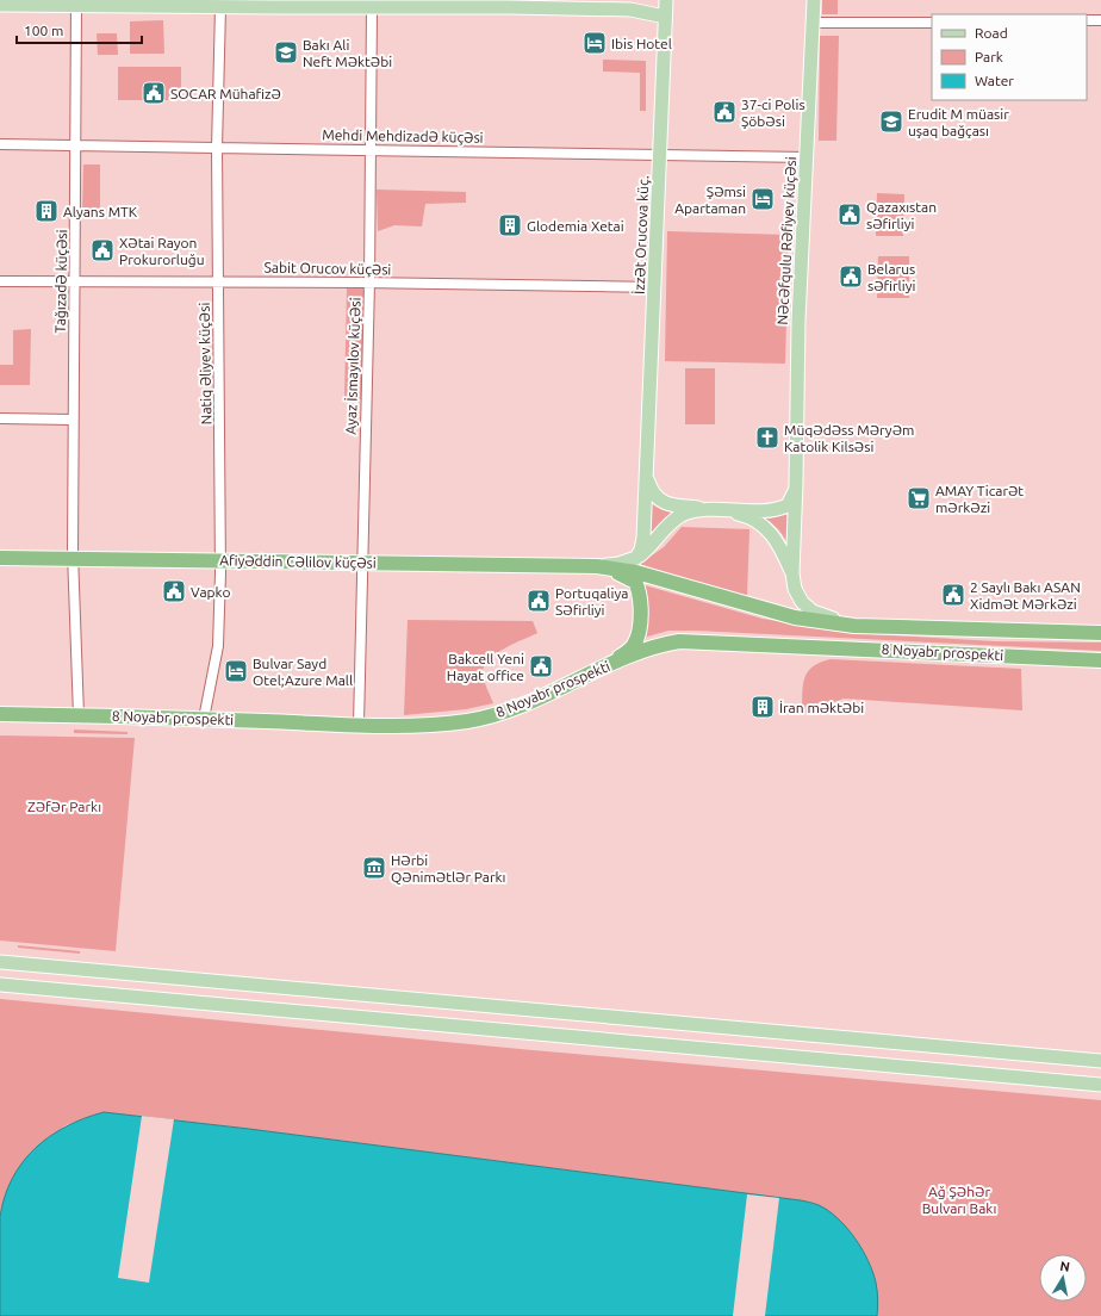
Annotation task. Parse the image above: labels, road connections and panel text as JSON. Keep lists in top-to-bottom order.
{
  "streets": {
    "highway": ["Afiyəddin Cəlilov küçəsi", "8 Noyabr prospekti"],
    "main road": ["İzzət Orucova küç.", "Nəcəfqulu Rəfiyev küçəsi"],
    "street": [
      "Mehdi Mehdizadə küçəsi",
      "Sabit Orucov küçəsi",
      "Tağızadə küçəsi",
      "Natiq Əliyev küçəsi",
      "Ayaz İsmayılov küçəsi"
    ]
  },
  "crossings": [
    ["Mehdi Mehdizadə küçəsi", "İzzət Orucova küç."],
    ["Mehdi Mehdizadə küçəsi", "Nəcəfqulu Rəfiyev küçəsi"],
    ["Mehdi Mehdizadə küçəsi", "Tağızadə küçəsi"],
    ["Mehdi Mehdizadə küçəsi", "Natiq Əliyev küçəsi"],
    ["Mehdi Mehdizadə küçəsi", "Ayaz İsmayılov küçəsi"],
    ["İzzət Orucova küç.", "Sabit Orucov küçəsi"],
    ["Sabit Orucov küçəsi", "Tağızadə küçəsi"],
    ["Sabit Orucov küçəsi", "Natiq Əliyev küçəsi"],
    ["Sabit Orucov küçəsi", "Ayaz İsmayılov küçəsi"],
    ["Tağızadə küçəsi", "Afiyəddin Cəlilov küçəsi"],
    ["Tağızadə küçəsi", "8 Noyabr prospekti"],
    ["Natiq Əliyev küçəsi", "Afiyəddin Cəlilov küçəsi"],
    ["Natiq Əliyev küçəsi", "8 Noyabr prospekti"],
    ["Ayaz İsmayılov küçəsi", "Afiyəddin Cəlilov küçəsi"],
    ["Ayaz İsmayılov küçəsi", "8 Noyabr prospekti"],
    ["Afiyəddin Cəlilov küçəsi", "8 Noyabr prospekti"]
  ],
  "parks": ["Zəfər Parkı", "Ağ Şəhər Bulvarı Bakı"],
  "places": {
    "hotel": ["Ibis Hotel", "Şəmsi Apartaman", "Bulvar Sayd Otel;Azure Mall"],
    "school or university": ["Bakı Ali Neft Məktəbi", "Erudit M müasir uşaq bağçası"],
    "public building": [
      "SOCAR Mühafizə",
      "37-ci Polis Şöbəsi",
      "Qazaxıstan səfirliyi",
      "Xətai Rayon Prokurorluğu",
      "Belarus səfirliyi",
      "Vapko",
      "2 Saylı Bakı ASAN Xidmət Mərkəzi",
      "Portuqaliya Səfirliyi",
      "Bakcell Yeni Hayat office"
    ],
    "building": ["Alyans MTK", "Glodemia Xetai", "İran məktəbi"],
    "church": ["Müqədəss Məryəm Katolik Kilsəsi"],
    "supermarket": ["AMAY Ticarət mərkəzi"],
    "museum": ["Hərbi Qənimətlər Parkı"]
  },
  "legend": ["Road", "Park", "Water"],
  "scale_bar": "100 m",
  "north": "top"
}
